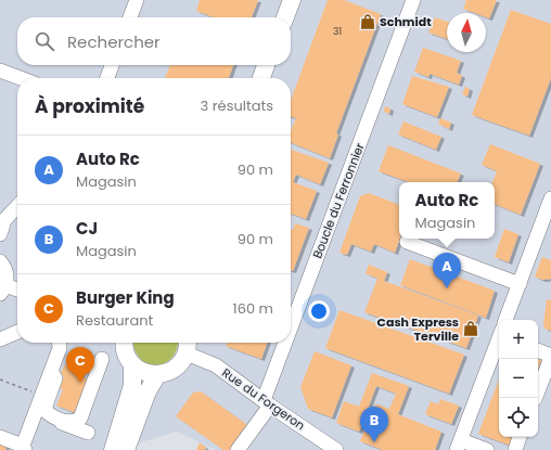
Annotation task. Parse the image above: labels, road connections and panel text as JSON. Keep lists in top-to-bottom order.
{
  "streets": {
    "street": ["Boucle du Ferronnier", "Rue du Forgeron"]
  },
  "crossings": [
    ["Boucle du Ferronnier", "Rue du Forgeron"]
  ],
  "places": {
    "shop": ["Schmidt", "Cash Express Terville"]
  },
  "house_numbers": ["31"],
  "north": "top",
  "page": {
    "search": "Rechercher",
    "heading": ["À proximité", "3 résultats"],
    "list": [
      {
        "mark": "A",
        "name": "Auto Rc",
        "note": "Magasin",
        "value": "90 m"
      },
      {
        "mark": "B",
        "name": "CJ",
        "note": "Magasin",
        "value": "90 m"
      },
      {
        "mark": "C",
        "name": "Burger King",
        "note": "Restaurant",
        "value": "160 m"
      }
    ],
    "popup": ["Auto Rc", "Magasin"],
    "pins": ["A", "C", "B"],
    "map_buttons": ["+", "−"]
  }
}
